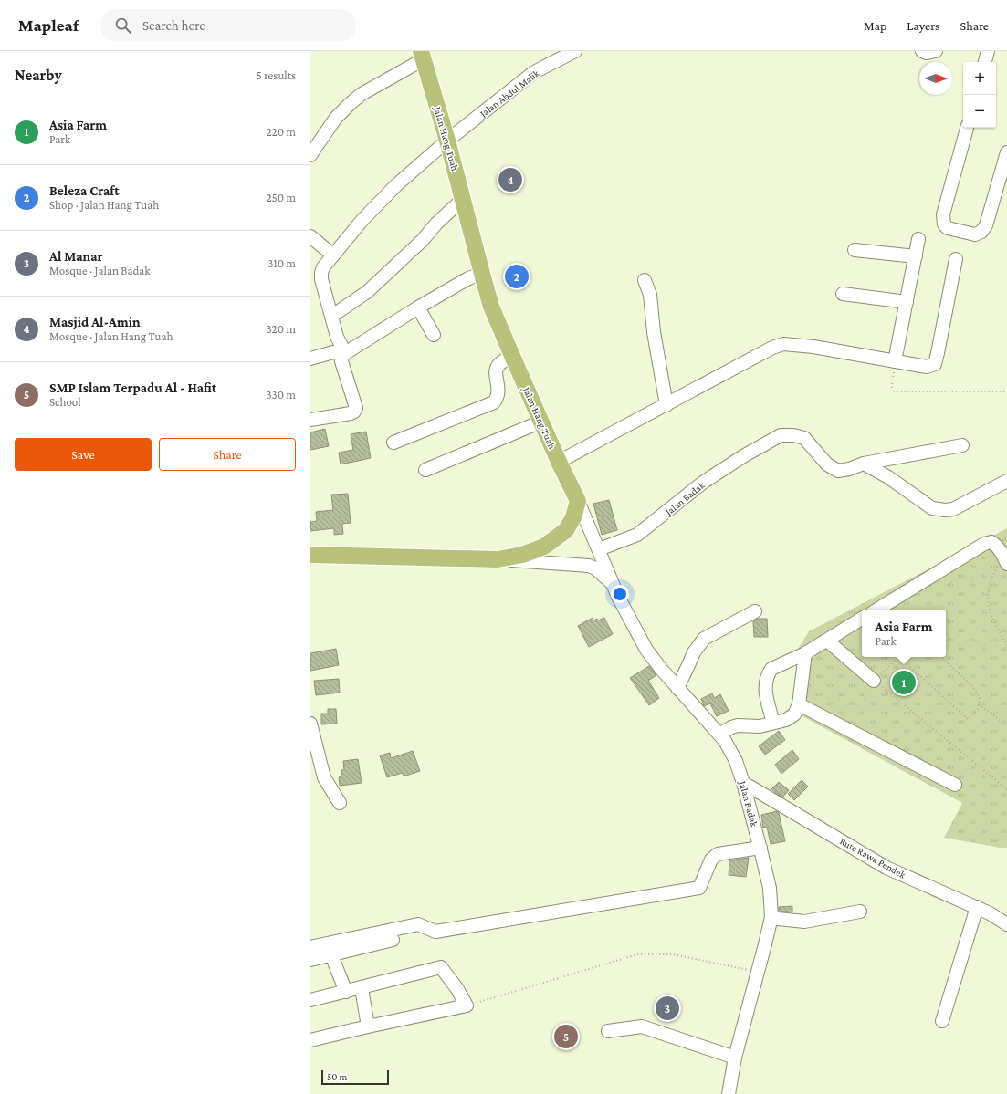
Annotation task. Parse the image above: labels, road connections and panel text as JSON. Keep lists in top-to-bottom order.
{
  "streets": {
    "main road": ["Jalan Hang Tuah"],
    "street": ["Jalan Abdul Malik", "Jalan Badak", "Rute Rawa Pendek"]
  },
  "crossings": [
    ["Jalan Abdul Malik", "Jalan Hang Tuah"],
    ["Jalan Hang Tuah", "Jalan Badak"],
    ["Jalan Badak", "Rute Rawa Pendek"]
  ],
  "scale_bar": "50 m",
  "north": "right",
  "page": {
    "header": "Mapleaf",
    "search": "Search here",
    "nav": ["Map", "Layers", "Share"],
    "heading": ["Nearby", "5 results"],
    "map_buttons": ["+", "−"],
    "list": [
      {
        "mark": "1",
        "name": "Asia Farm",
        "note": "Park",
        "value": "220 m"
      },
      {
        "mark": "2",
        "name": "Beleza Craft",
        "note": "Shop · Jalan Hang Tuah",
        "value": "250 m"
      },
      {
        "mark": "3",
        "name": "Al Manar",
        "note": "Mosque · Jalan Badak",
        "value": "310 m"
      },
      {
        "mark": "4",
        "name": "Masjid Al-Amin",
        "note": "Mosque · Jalan Hang Tuah",
        "value": "320 m"
      },
      {
        "mark": "5",
        "name": "SMP Islam Terpadu Al - Hafit",
        "note": "School",
        "value": "330 m"
      }
    ],
    "pins": [
      "4",
      "2",
      "1",
      "3",
      "5"
    ],
    "buttons": ["Save", "Share"],
    "popup": ["Asia Farm", "Park"],
    "scale": "50 m"
  }
}
